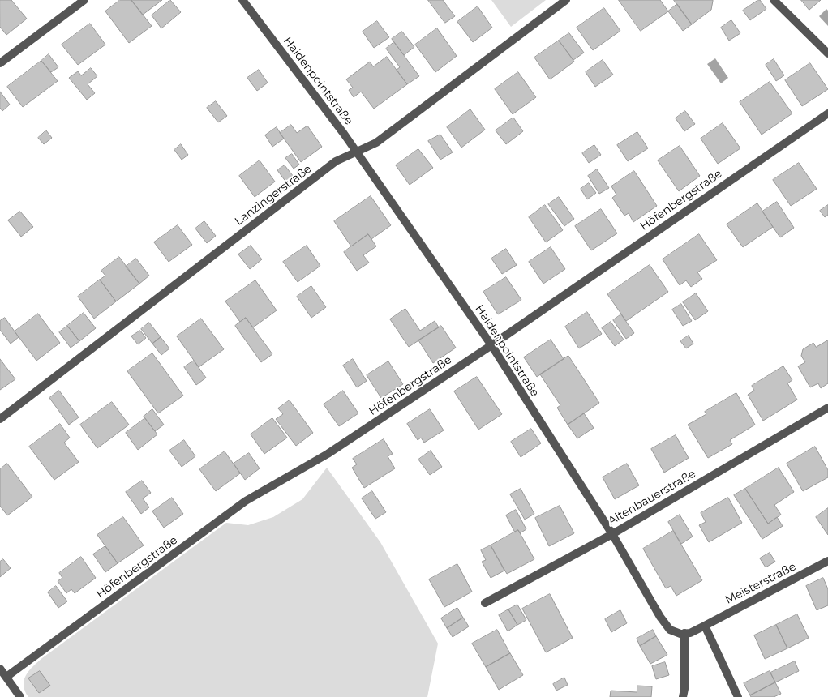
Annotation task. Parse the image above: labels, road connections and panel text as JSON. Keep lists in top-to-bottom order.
{
  "streets": {
    "street": [
      "Haidenpointstraße",
      "Lanzingerstraße",
      "Höfenbergstraße",
      "Altenbauerstraße",
      "Meisterstraße"
    ]
  },
  "crossings": [
    ["Haidenpointstraße", "Lanzingerstraße"],
    ["Haidenpointstraße", "Höfenbergstraße"],
    ["Haidenpointstraße", "Altenbauerstraße"]
  ]
}
